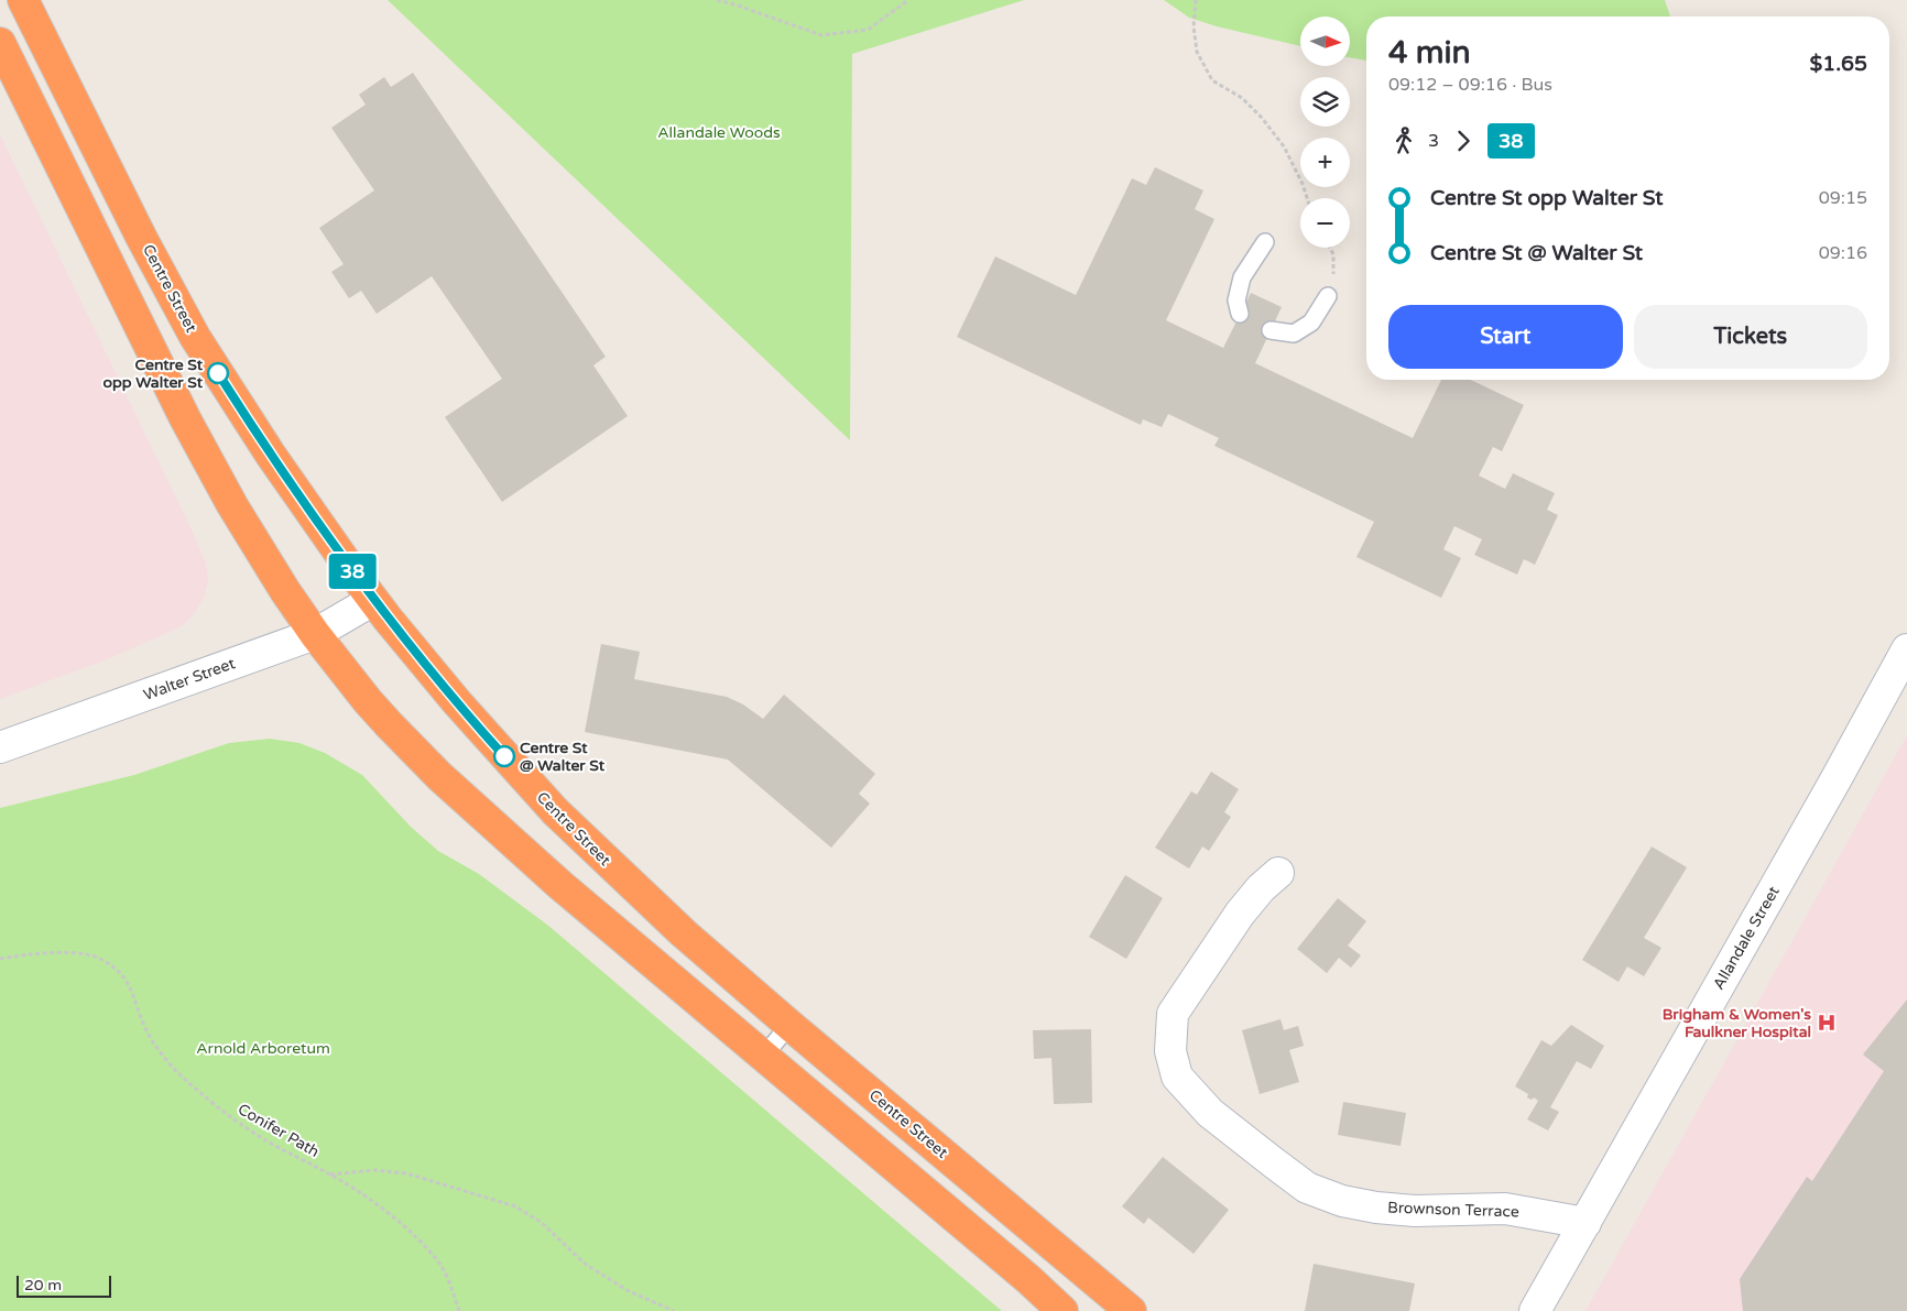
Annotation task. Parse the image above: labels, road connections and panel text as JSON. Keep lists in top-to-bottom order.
{
  "streets": {
    "highway": ["Centre Street"],
    "street": ["Walter Street", "Allandale Street", "Brownson Terrace"],
    "path": ["Conifer Path"]
  },
  "crossings": [
    ["Centre Street", "Walter Street"],
    ["Allandale Street", "Brownson Terrace"]
  ],
  "parks": ["Allandale Woods", "Arnold Arboretum"],
  "places": {
    "other": ["Centre St opp Walter St", "Centre St @ Walter St"],
    "hospital": ["Brigham & Women's Faulkner Hospital"]
  },
  "lines": ["bus line 38"],
  "scale_bar": "20 m",
  "north": "right",
  "page": {
    "on_map": "38",
    "map_buttons": ["+", "−"],
    "heading": ["4 min", "09:12 – 09:16 · Bus", "$1.65"],
    "legs": ["3", "38"],
    "list": [
      {
        "name": "Centre St opp Walter St",
        "value": "09:15"
      },
      {
        "name": "Centre St @ Walter St",
        "value": "09:16"
      }
    ],
    "buttons": ["Start", "Tickets"],
    "scale": "20 m"
  }
}
